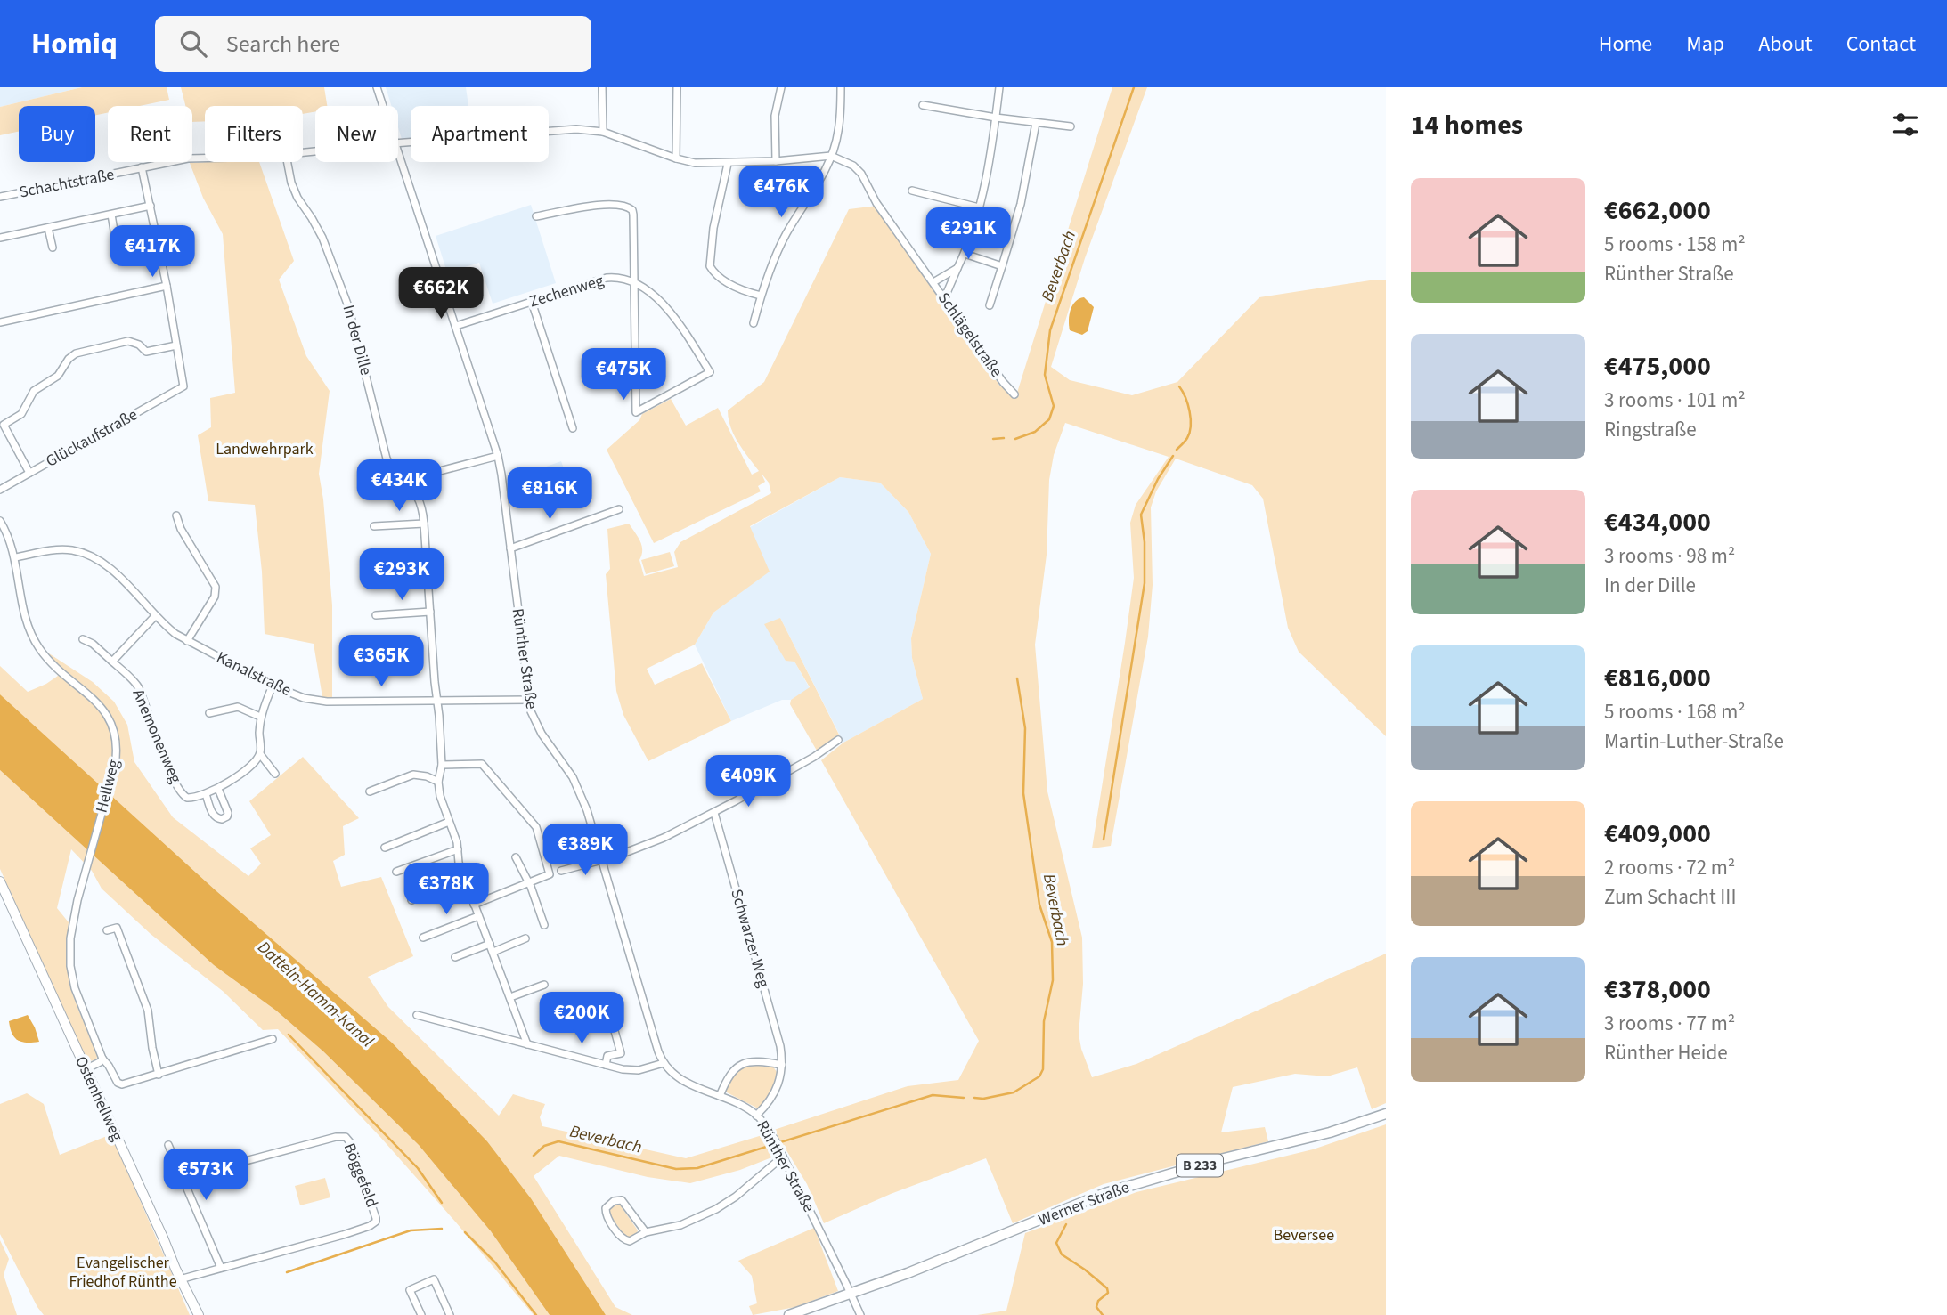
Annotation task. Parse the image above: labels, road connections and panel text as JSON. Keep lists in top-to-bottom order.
{
  "streets": {
    "main road": ["Ostenhellweg", "B 233", "Werner Straße"],
    "street": [
      "Schachtstraße",
      "Zechenweg",
      "Schlägelstraße",
      "In der Dille",
      "Glückaufstraße",
      "Rünther Straße",
      "Kanalstraße",
      "Anemonenweg",
      "Hellweg",
      "Schwarzer Weg",
      "Böggefeld"
    ]
  },
  "crossings": [
    ["Zechenweg", "Rünther Straße"],
    ["In der Dille", "Kanalstraße"],
    ["Rünther Straße", "Kanalstraße"],
    ["Rünther Straße", "Schwarzer Weg"],
    ["Rünther Straße", "Werner Straße"],
    ["Kanalstraße", "Hellweg"],
    ["Ostenhellweg", "Böggefeld"]
  ],
  "water": ["Beverbach", "Datteln-Hamm-Kanal"],
  "parks": ["Landwehrpark", "Beversee", "Evangelischer Friedhof Rünthe"],
  "page": {
    "header": "Homiq",
    "search": "Search here",
    "nav": [
      "Home",
      "Map",
      "About",
      "Contact"
    ],
    "heading": "14 homes",
    "chip": [
      "Buy",
      "Rent",
      "Filters",
      "New",
      "Apartment"
    ],
    "list": [
      {
        "name": "€662,000",
        "note": "5 rooms · 158 m² · Rünther Straße"
      },
      {
        "name": "€475,000",
        "note": "3 rooms · 101 m² · Ringstraße"
      },
      {
        "name": "€434,000",
        "note": "3 rooms · 98 m² · In der Dille"
      },
      {
        "name": "€816,000",
        "note": "5 rooms · 168 m² · Martin-Luther-Straße"
      },
      {
        "name": "€409,000",
        "note": "2 rooms · 72 m² · Zum Schacht III"
      },
      {
        "name": "€378,000",
        "note": "3 rooms · 77 m² · Rünther Heide"
      }
    ],
    "price": [
      "€476K",
      "€291K",
      "€417K",
      "€662K",
      "€475K",
      "€434K",
      "€816K",
      "€293K",
      "€365K",
      "€409K",
      "€389K",
      "€378K",
      "€200K",
      "€573K"
    ]
  }
}
